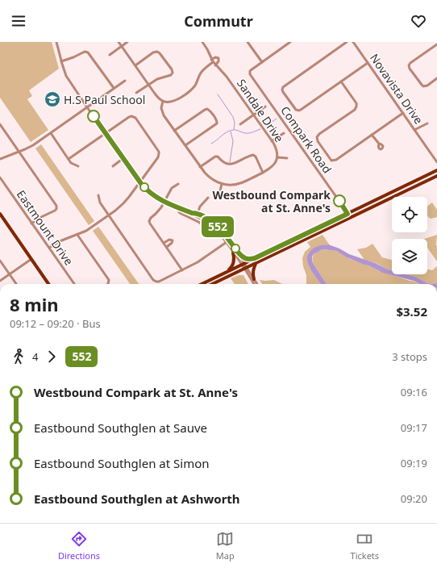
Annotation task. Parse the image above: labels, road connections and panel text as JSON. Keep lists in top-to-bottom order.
{
  "streets": {
    "street": [
      "Novavista Drive",
      "Sandale Drive",
      "Compark Road",
      "Eastmount Drive"
    ]
  },
  "places": {
    "school or university": ["H.S Paul School"],
    "other": ["Westbound Compark at St. Anne's"]
  },
  "lines": ["bus line 552"],
  "page": {
    "header": "Commutr",
    "on_map": "552",
    "heading": ["8 min", "09:12 – 09:20 · Bus", "$3.52"],
    "legs": ["4", "552", "3 stops"],
    "list": [
      {
        "name": "Westbound Compark at St. Anne's",
        "value": "09:16"
      },
      {
        "name": "Eastbound Southglen at Sauve",
        "value": "09:17"
      },
      {
        "name": "Eastbound Southglen at Simon",
        "value": "09:19"
      },
      {
        "name": "Eastbound Southglen at Ashworth",
        "value": "09:20"
      }
    ],
    "tabs": ["Directions", "Map", "Tickets"]
  }
}
